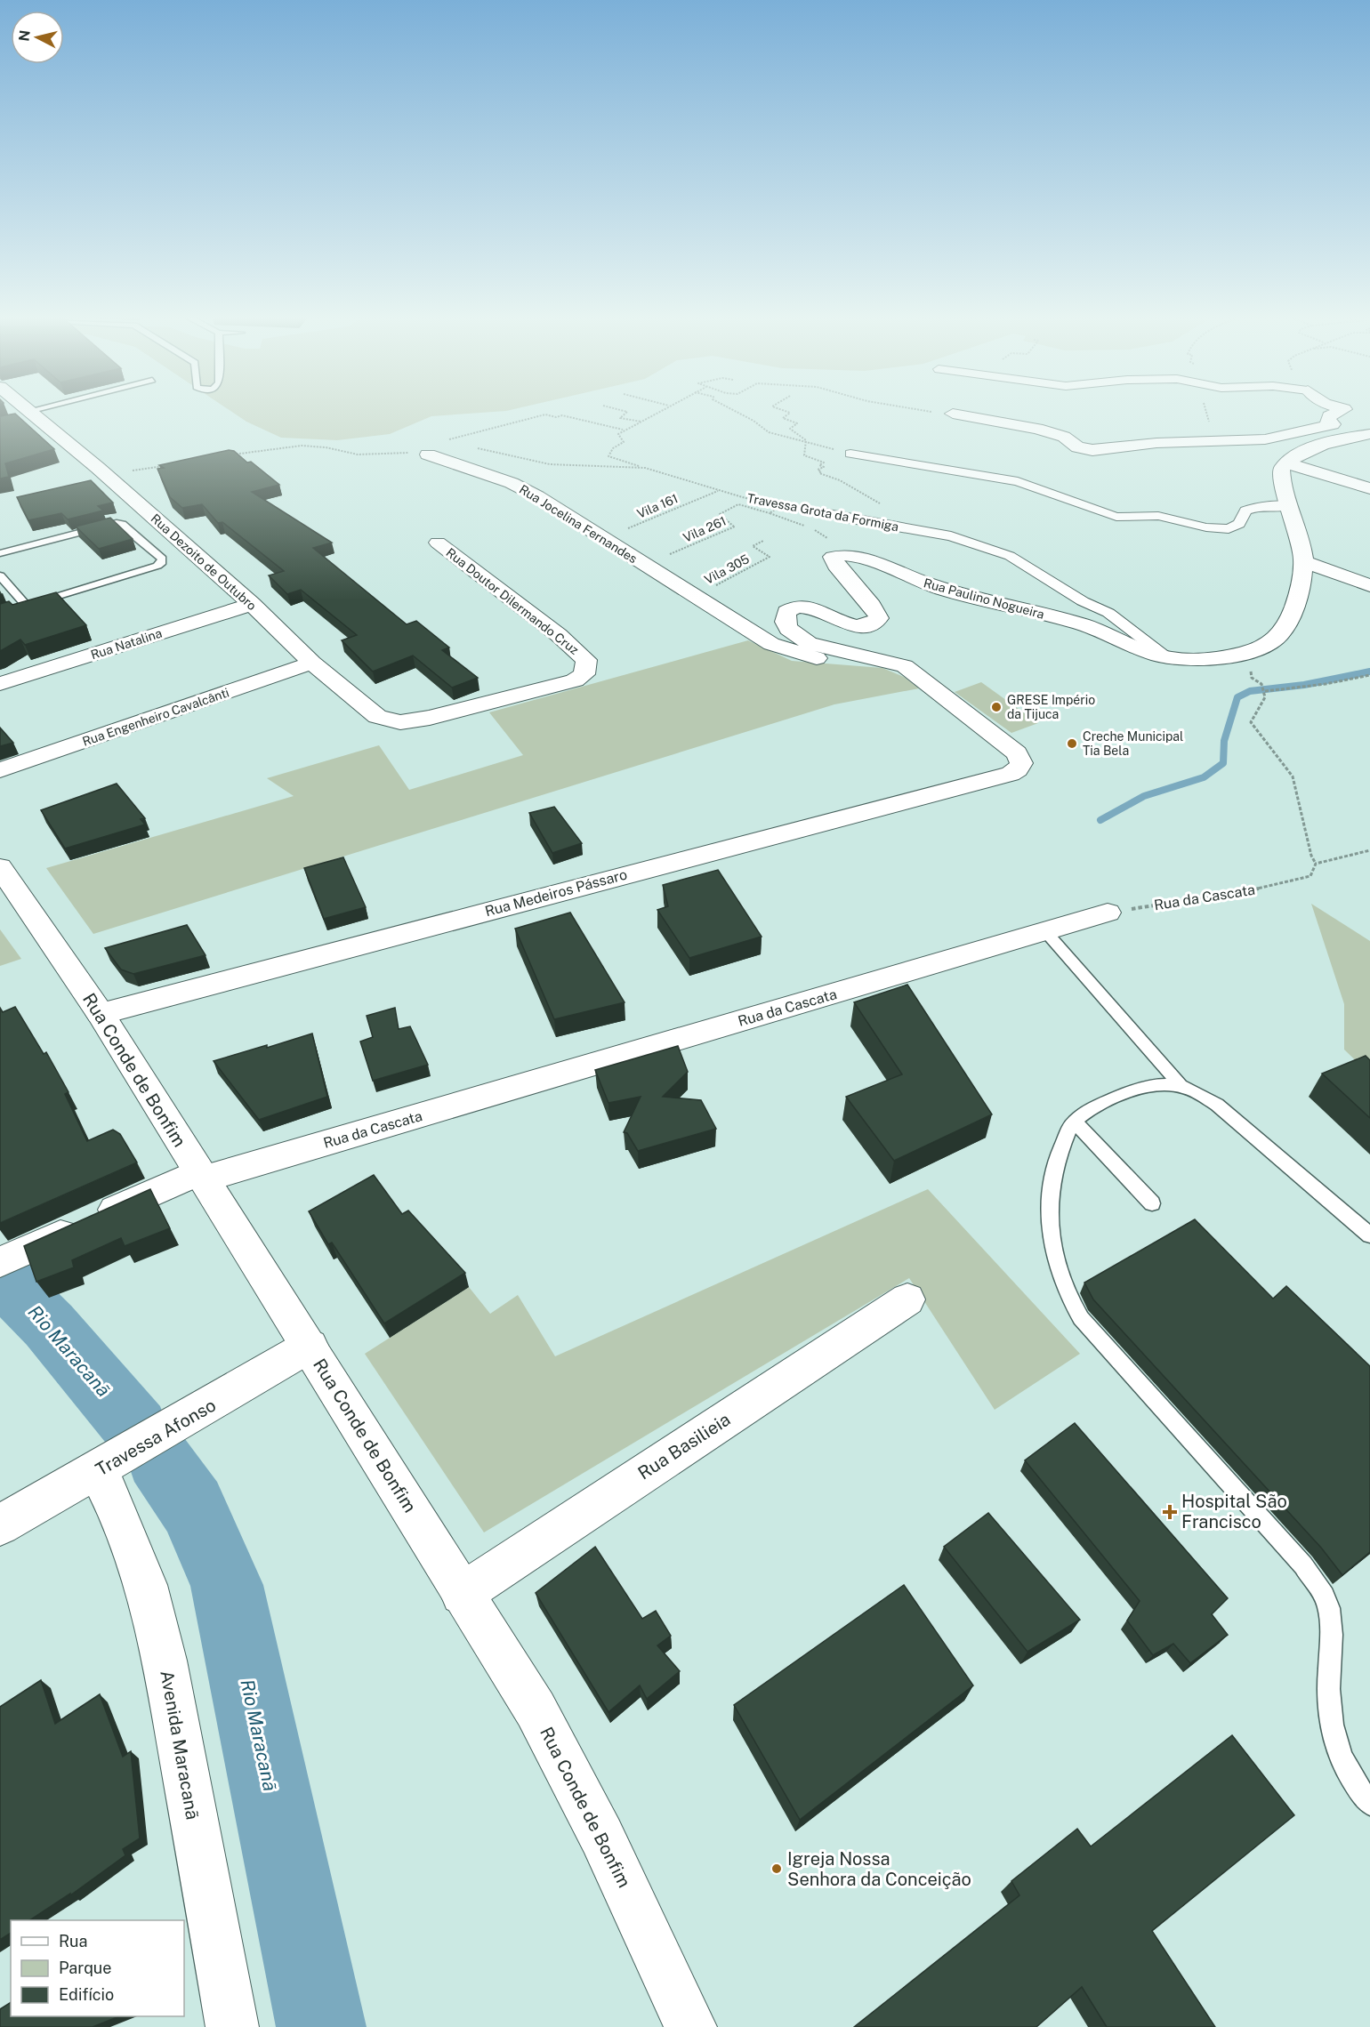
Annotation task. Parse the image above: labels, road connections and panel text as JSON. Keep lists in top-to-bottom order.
{
  "streets": {
    "street": [
      "Travessa Grota da Formiga",
      "Rua Jocelina Fernandes",
      "Rua Dezoito de Outubro",
      "Rua Paulino Nogueira",
      "Rua Doutor Dilermando Cruz",
      "Rua Natalina",
      "Rua Engenheiro Cavalcânti",
      "Rua Medeiros Pássaro",
      "Rua da Cascata",
      "Rua Conde de Bonfim",
      "Travessa Afonso",
      "Rua Basilieia",
      "Avenida Maracanã"
    ],
    "path": ["Vila 161", "Vila 261", "Vila 305"]
  },
  "crossings": [
    ["Vila 161", "Travessa Grota da Formiga"],
    ["Vila 161", "Rua Jocelina Fernandes"],
    ["Travessa Grota da Formiga", "Rua Paulino Nogueira"],
    ["Rua Jocelina Fernandes", "Vila 261"],
    ["Rua Jocelina Fernandes", "Vila 305"],
    ["Rua Jocelina Fernandes", "Rua Paulino Nogueira"],
    ["Rua Dezoito de Outubro", "Rua Doutor Dilermando Cruz"],
    ["Rua Dezoito de Outubro", "Rua Natalina"],
    ["Rua Dezoito de Outubro", "Rua Engenheiro Cavalcânti"],
    ["Rua Paulino Nogueira", "Rua Medeiros Pássaro"],
    ["Rua Medeiros Pássaro", "Rua Conde de Bonfim"],
    ["Rua da Cascata", "Rua Conde de Bonfim"],
    ["Rua Conde de Bonfim", "Travessa Afonso"],
    ["Rua Conde de Bonfim", "Rua Basilieia"],
    ["Travessa Afonso", "Avenida Maracanã"]
  ],
  "water": ["Rio Maracanã"],
  "places": {
    "other": ["GRESE Império da Tijuca", "Creche Municipal Tia Bela", "Igreja Nossa Senhora da Conceição"],
    "health": ["Hospital São Francisco"]
  },
  "legend": ["Rua", "Parque", "Edifício"],
  "north": "left"
}
